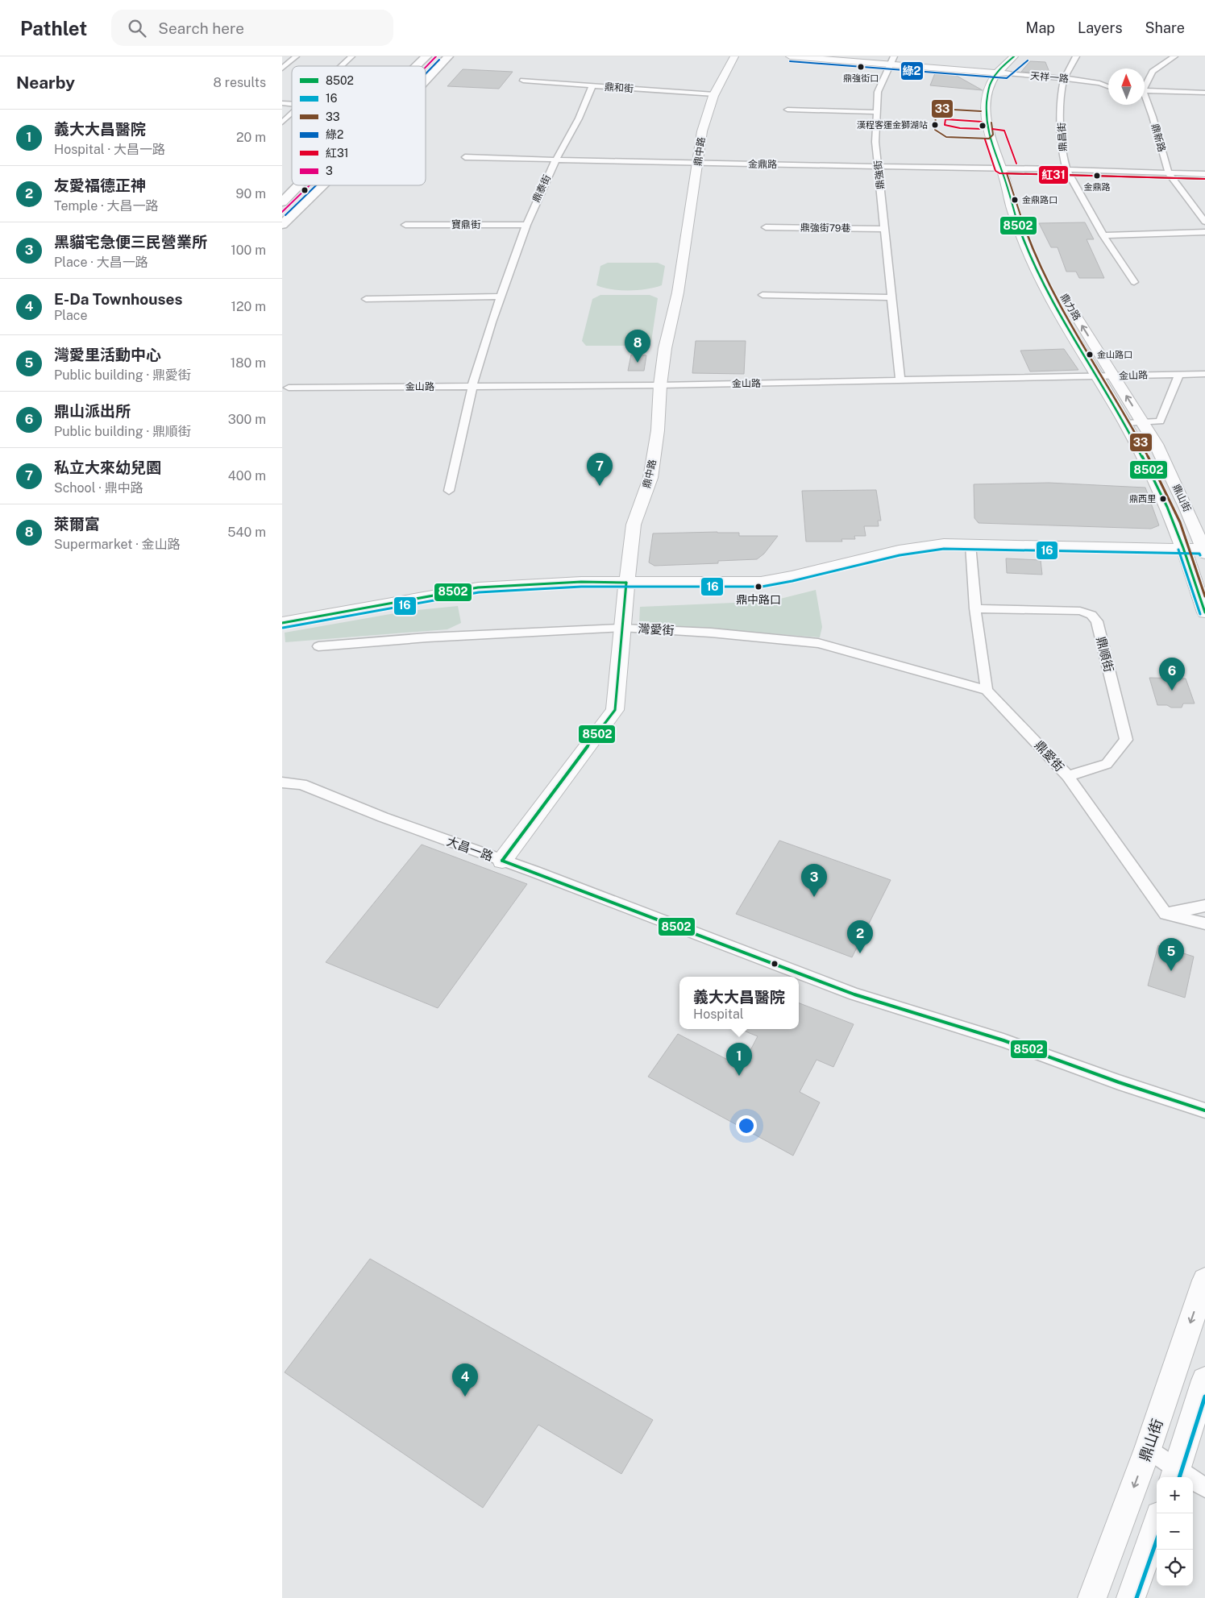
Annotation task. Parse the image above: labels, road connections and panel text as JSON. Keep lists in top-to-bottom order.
{
  "streets": {
    "street": [
      "天祥一路",
      "鼎和街",
      "鼎昌街",
      "鼎新路",
      "鼎中路",
      "金鼎路",
      "鼎強街",
      "鼎泰街",
      "寶鼎街",
      "鼎強街79巷",
      "鼎力路",
      "金山路",
      "鼎山街",
      "灣愛街",
      "鼎順街",
      "鼎愛街",
      "大昌一路"
    ]
  },
  "crossings": [
    ["天祥一路", "鼎昌街"],
    ["天祥一路", "鼎強街"],
    ["天祥一路", "鼎力路"],
    ["鼎和街", "鼎中路"],
    ["鼎和街", "鼎泰街"],
    ["鼎昌街", "金鼎路"],
    ["鼎新路", "金鼎路"],
    ["鼎中路", "金鼎路"],
    ["鼎中路", "金山路"],
    ["鼎中路", "灣愛街"],
    ["鼎中路", "大昌一路"],
    ["金鼎路", "鼎強街"],
    ["金鼎路", "鼎泰街"],
    ["金鼎路", "鼎力路"],
    ["鼎強街", "鼎強街79巷"],
    ["鼎強街", "金山路"],
    ["鼎泰街", "寶鼎街"],
    ["鼎泰街", "金山路"],
    ["鼎力路", "金山路"],
    ["鼎力路", "鼎山街"],
    ["金山路", "鼎山街"],
    ["灣愛街", "鼎愛街"],
    ["鼎順街", "鼎愛街"]
  ],
  "places": [
    "鼎強街口",
    "漢程客運金獅湖站",
    "金鼎路",
    "金鼎路口",
    "金山路口",
    "鼎西里",
    "鼎中路口"
  ],
  "lines": [
    "transit line 8502",
    "transit line 3",
    "transit line 綠2",
    "transit line 33",
    "transit line 紅31",
    "transit line 16"
  ],
  "legend": [
    "8502",
    "16",
    "33",
    "綠2",
    "紅31",
    "3"
  ],
  "north": "top",
  "page": {
    "header": "Pathlet",
    "search": "Search here",
    "nav": ["Map", "Layers", "Share"],
    "heading": ["Nearby", "8 results"],
    "list": [
      {
        "mark": "1",
        "name": "義大大昌醫院",
        "note": "Hospital · 大昌一路",
        "value": "20 m"
      },
      {
        "mark": "2",
        "name": "友愛福德正神",
        "note": "Temple · 大昌一路",
        "value": "90 m"
      },
      {
        "mark": "3",
        "name": "黑貓宅急便三民營業所",
        "note": "Place · 大昌一路",
        "value": "100 m"
      },
      {
        "mark": "4",
        "name": "E-Da Townhouses",
        "note": "Place",
        "value": "120 m"
      },
      {
        "mark": "5",
        "name": "灣愛里活動中心",
        "note": "Public building · 鼎愛街",
        "value": "180 m"
      },
      {
        "mark": "6",
        "name": "鼎山派出所",
        "note": "Public building · 鼎順街",
        "value": "300 m"
      },
      {
        "mark": "7",
        "name": "私立大來幼兒園",
        "note": "School · 鼎中路",
        "value": "400 m"
      },
      {
        "mark": "8",
        "name": "萊爾富",
        "note": "Supermarket · 金山路",
        "value": "540 m"
      }
    ],
    "pins": [
      "8",
      "7",
      "6",
      "3",
      "2",
      "5",
      "1",
      "4"
    ],
    "popup": ["義大大昌醫院", "Hospital"],
    "map_buttons": ["+", "−"]
  }
}
